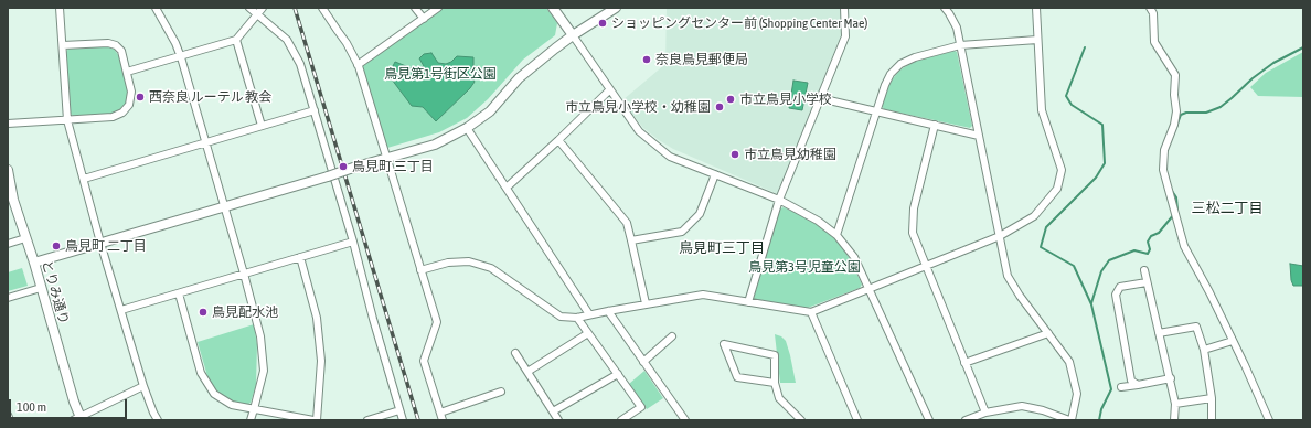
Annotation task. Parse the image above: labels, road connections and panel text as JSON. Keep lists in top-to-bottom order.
{
  "streets": {
    "street": ["とりみ通り"]
  },
  "districts": ["三松二丁目", "鳥見町三丁目"],
  "parks": ["鳥見第1号街区公園", "鳥見第3号児童公園"],
  "places": [
    "ショッピングセンター前 (Shopping Center Mae)",
    "奈良鳥見郵便局",
    "西奈良 ルーテル 教会",
    "市立鳥見小学校",
    "市立鳥見小学校・幼稚園",
    "市立鳥見幼稚園",
    "鳥見町 三丁目",
    "鳥見町 二丁目",
    "鳥見配水池"
  ],
  "scale_bar": "100 m"
}
